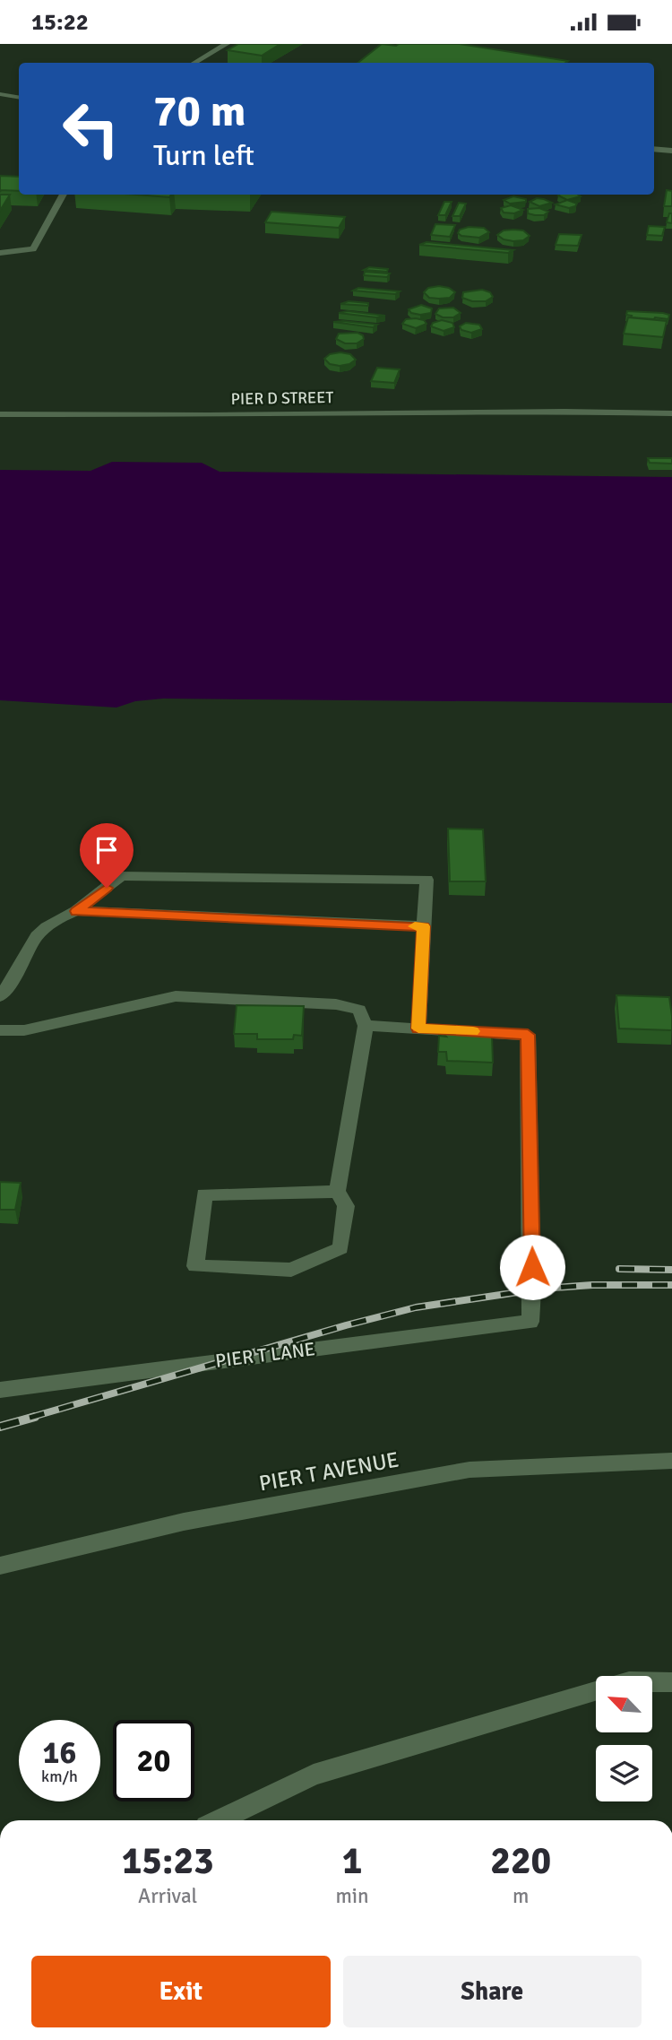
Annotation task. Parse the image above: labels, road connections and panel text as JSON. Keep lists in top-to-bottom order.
{
  "streets": {
    "street": ["PIER D STREET", "PIER T LANE", "PIER T AVENUE"]
  },
  "north": "top left",
  "page": {
    "status": "15:22",
    "turn": ["70 m", "Turn left"],
    "speed": "16 km/h",
    "limit": "20",
    "eta": [
      "15:23",
      "Arrival",
      "1",
      "min",
      "220",
      "m"
    ],
    "buttons": ["Exit", "Share"]
  }
}
